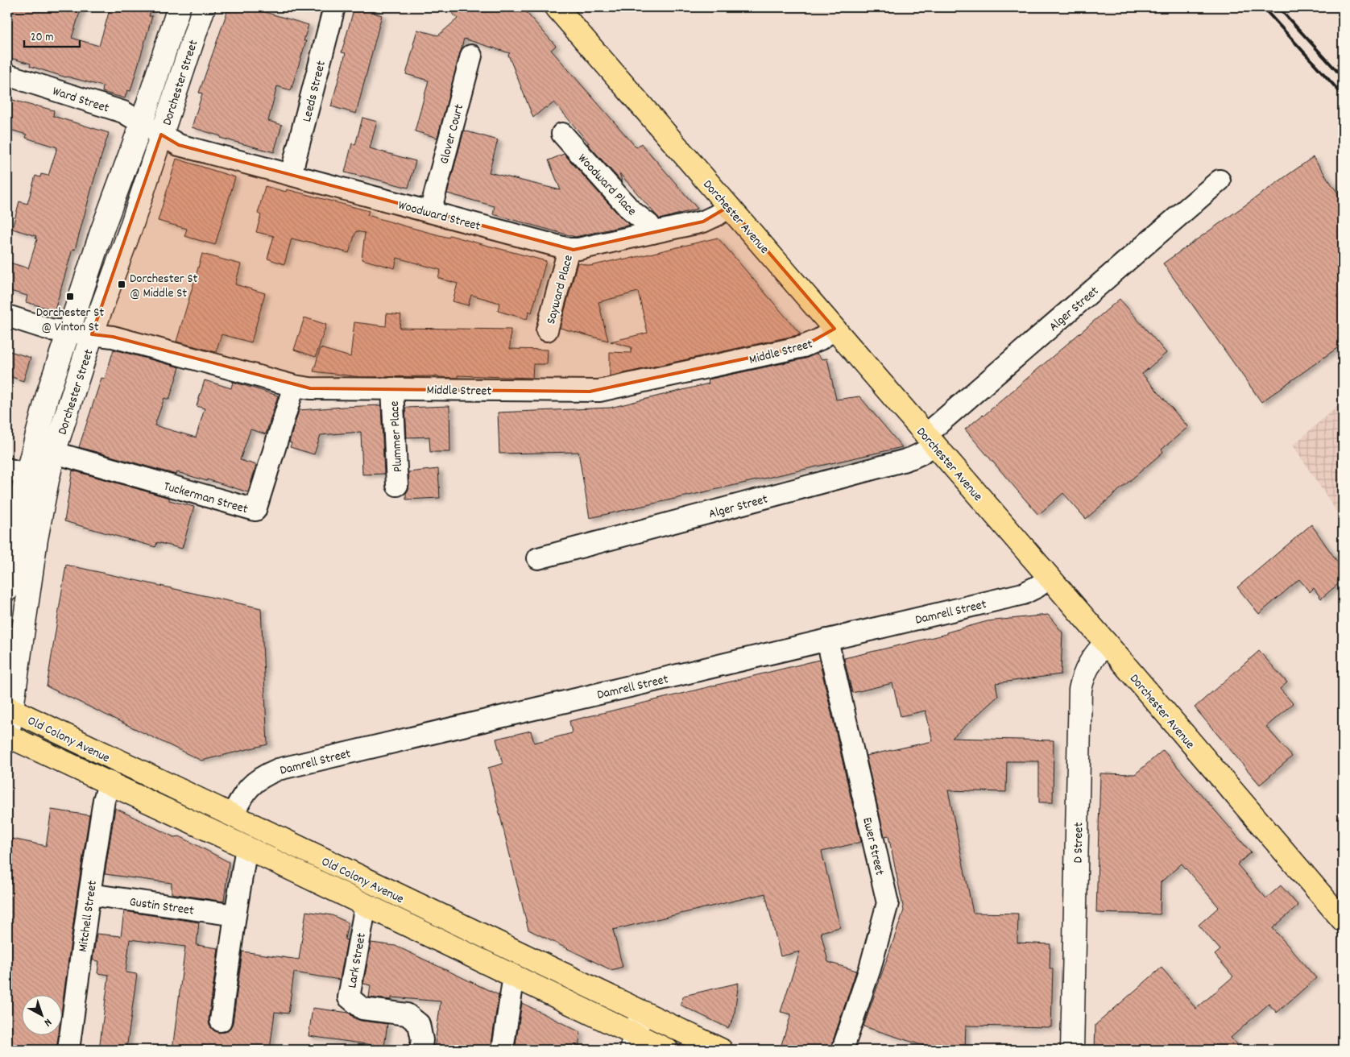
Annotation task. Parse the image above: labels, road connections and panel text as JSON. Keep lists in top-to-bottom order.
{
  "streets": {
    "main road": [
      "Dorchester Street",
      "Dorchester Avenue",
      "Old Colony Avenue",
      "D Street"
    ],
    "street": [
      "Leeds Street",
      "Ward Street",
      "Glover Court",
      "Woodward Place",
      "Woodward Street",
      "Sayward Place",
      "Alger Street",
      "Middle Street",
      "Plummer Place",
      "Tuckerman Street",
      "Damrell Street",
      "Ewer Street",
      "Gustin Street",
      "Mitchell Street",
      "Lark Street"
    ]
  },
  "crossings": [
    ["Dorchester Street", "Ward Street"],
    ["Dorchester Street", "Woodward Street"],
    ["Dorchester Street", "Middle Street"],
    ["Dorchester Street", "Tuckerman Street"],
    ["Dorchester Street", "Old Colony Avenue"],
    ["Leeds Street", "Woodward Street"],
    ["Ward Street", "Woodward Street"],
    ["Glover Court", "Woodward Street"],
    ["Woodward Place", "Woodward Street"],
    ["Woodward Street", "Dorchester Avenue"],
    ["Woodward Street", "Sayward Place"],
    ["Dorchester Avenue", "Alger Street"],
    ["Dorchester Avenue", "Middle Street"],
    ["Dorchester Avenue", "Damrell Street"],
    ["Dorchester Avenue", "D Street"],
    ["Middle Street", "Plummer Place"],
    ["Middle Street", "Tuckerman Street"],
    ["Damrell Street", "Old Colony Avenue"],
    ["Damrell Street", "Ewer Street"],
    ["Old Colony Avenue", "Mitchell Street"],
    ["Old Colony Avenue", "Lark Street"],
    ["Gustin Street", "Mitchell Street"]
  ],
  "places": {
    "transit": ["Dorchester St @ Middle St", "Dorchester St @ Vinton St"]
  },
  "scale_bar": "20 m",
  "north": "bottom right"
}
